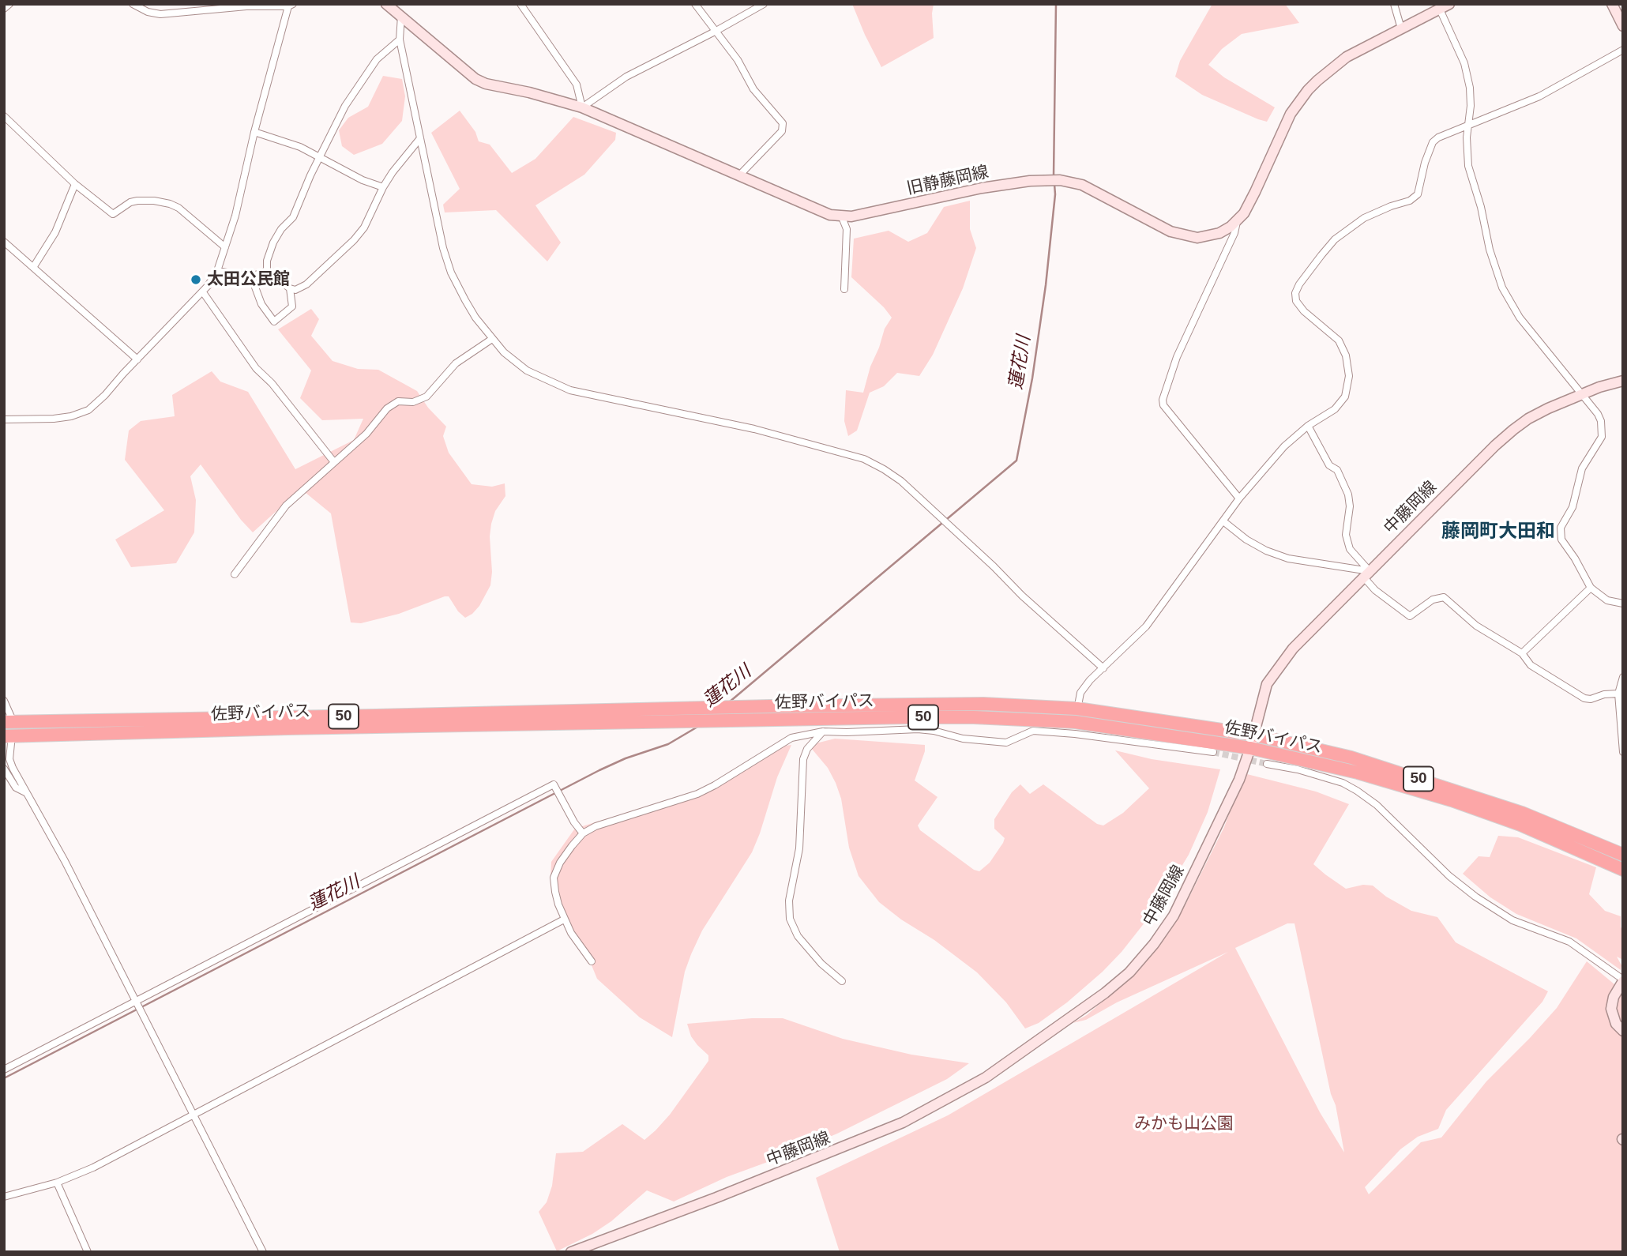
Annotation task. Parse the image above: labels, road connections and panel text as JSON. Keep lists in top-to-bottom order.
{
  "streets": {
    "highway": ["佐野バイパス", "50"],
    "main road": ["旧静藤岡線", "中藤岡線"]
  },
  "crossings": [
    ["中藤岡線", "佐野バイパス"]
  ],
  "districts": ["藤岡町大田和"],
  "water": ["蓮花川"],
  "parks": ["みかも山公園"],
  "places": ["太田公民館"]
}
